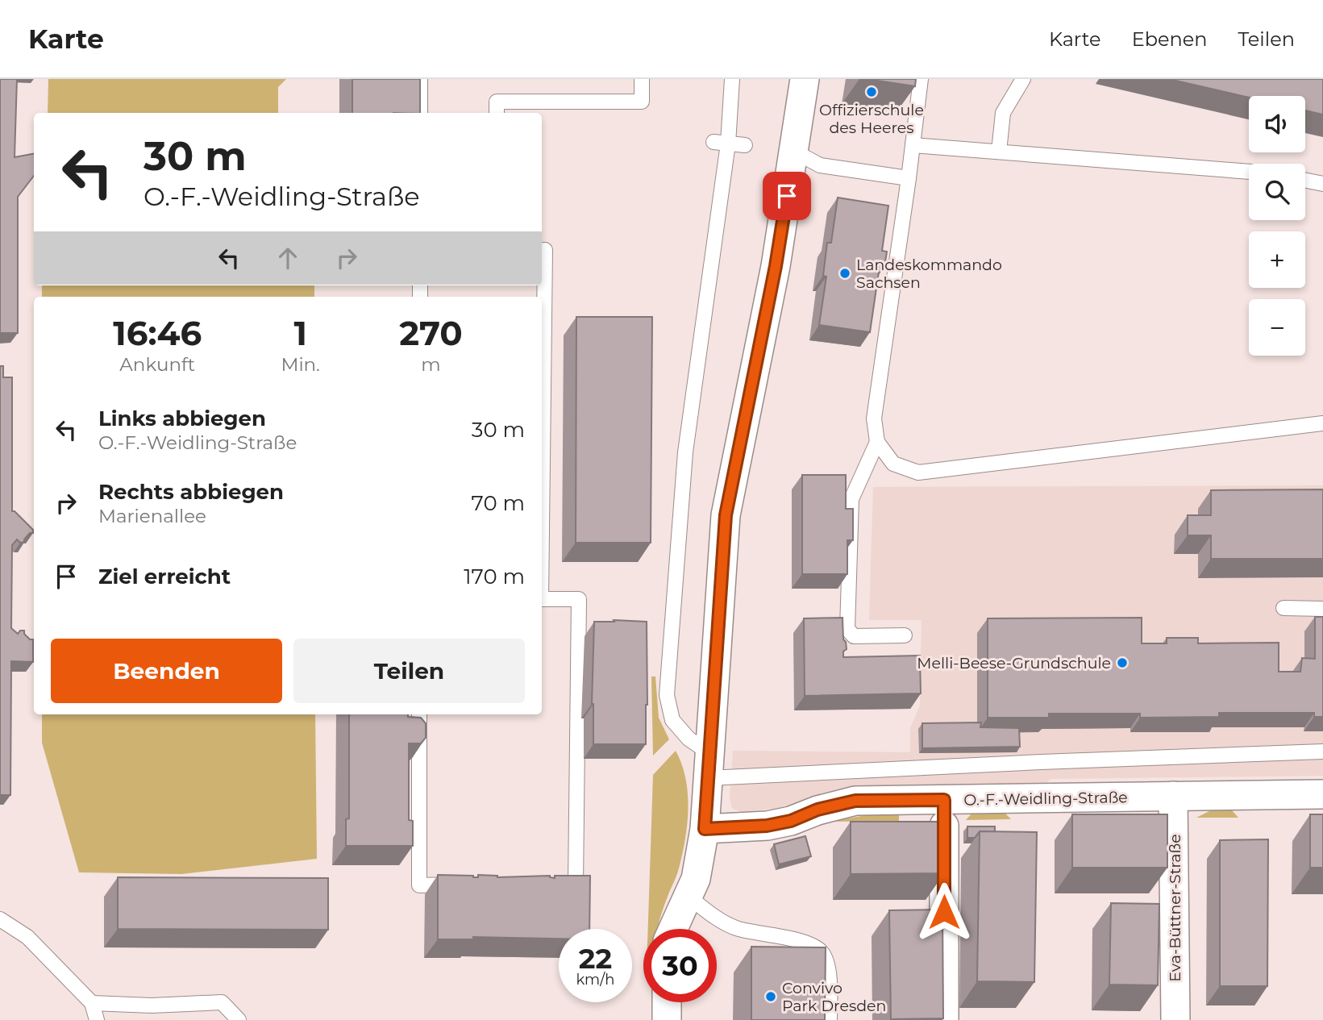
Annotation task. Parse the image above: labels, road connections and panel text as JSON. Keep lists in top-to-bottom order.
{
  "streets": {
    "street": ["O.-F.-Weidling-Straße", "Eva-Büttner-Straße"]
  },
  "crossings": [
    ["O.-F.-Weidling-Straße", "Eva-Büttner-Straße"]
  ],
  "places": [
    "Offizierschule des Heeres",
    "Landeskommando Sachsen",
    "Melli-Beese-Grundschule",
    "Convivo Park Dresden"
  ],
  "page": {
    "header": "Karte",
    "nav": ["Karte", "Ebenen", "Teilen"],
    "map_buttons": ["+", "−"],
    "turn": ["30 m", "O.-F.-Weidling-Straße"],
    "eta": [
      "16:46",
      "Ankunft",
      "1",
      "Min.",
      "270",
      "m"
    ],
    "list": [
      {
        "name": "Links abbiegen",
        "note": "O.-F.-Weidling-Straße",
        "value": "30 m"
      },
      {
        "name": "Rechts abbiegen",
        "note": "Marienallee",
        "value": "70 m"
      },
      {
        "name": "Ziel erreicht",
        "value": "170 m"
      }
    ],
    "buttons": ["Beenden", "Teilen"],
    "speed": "22 km/h",
    "limit": "30"
  }
}
